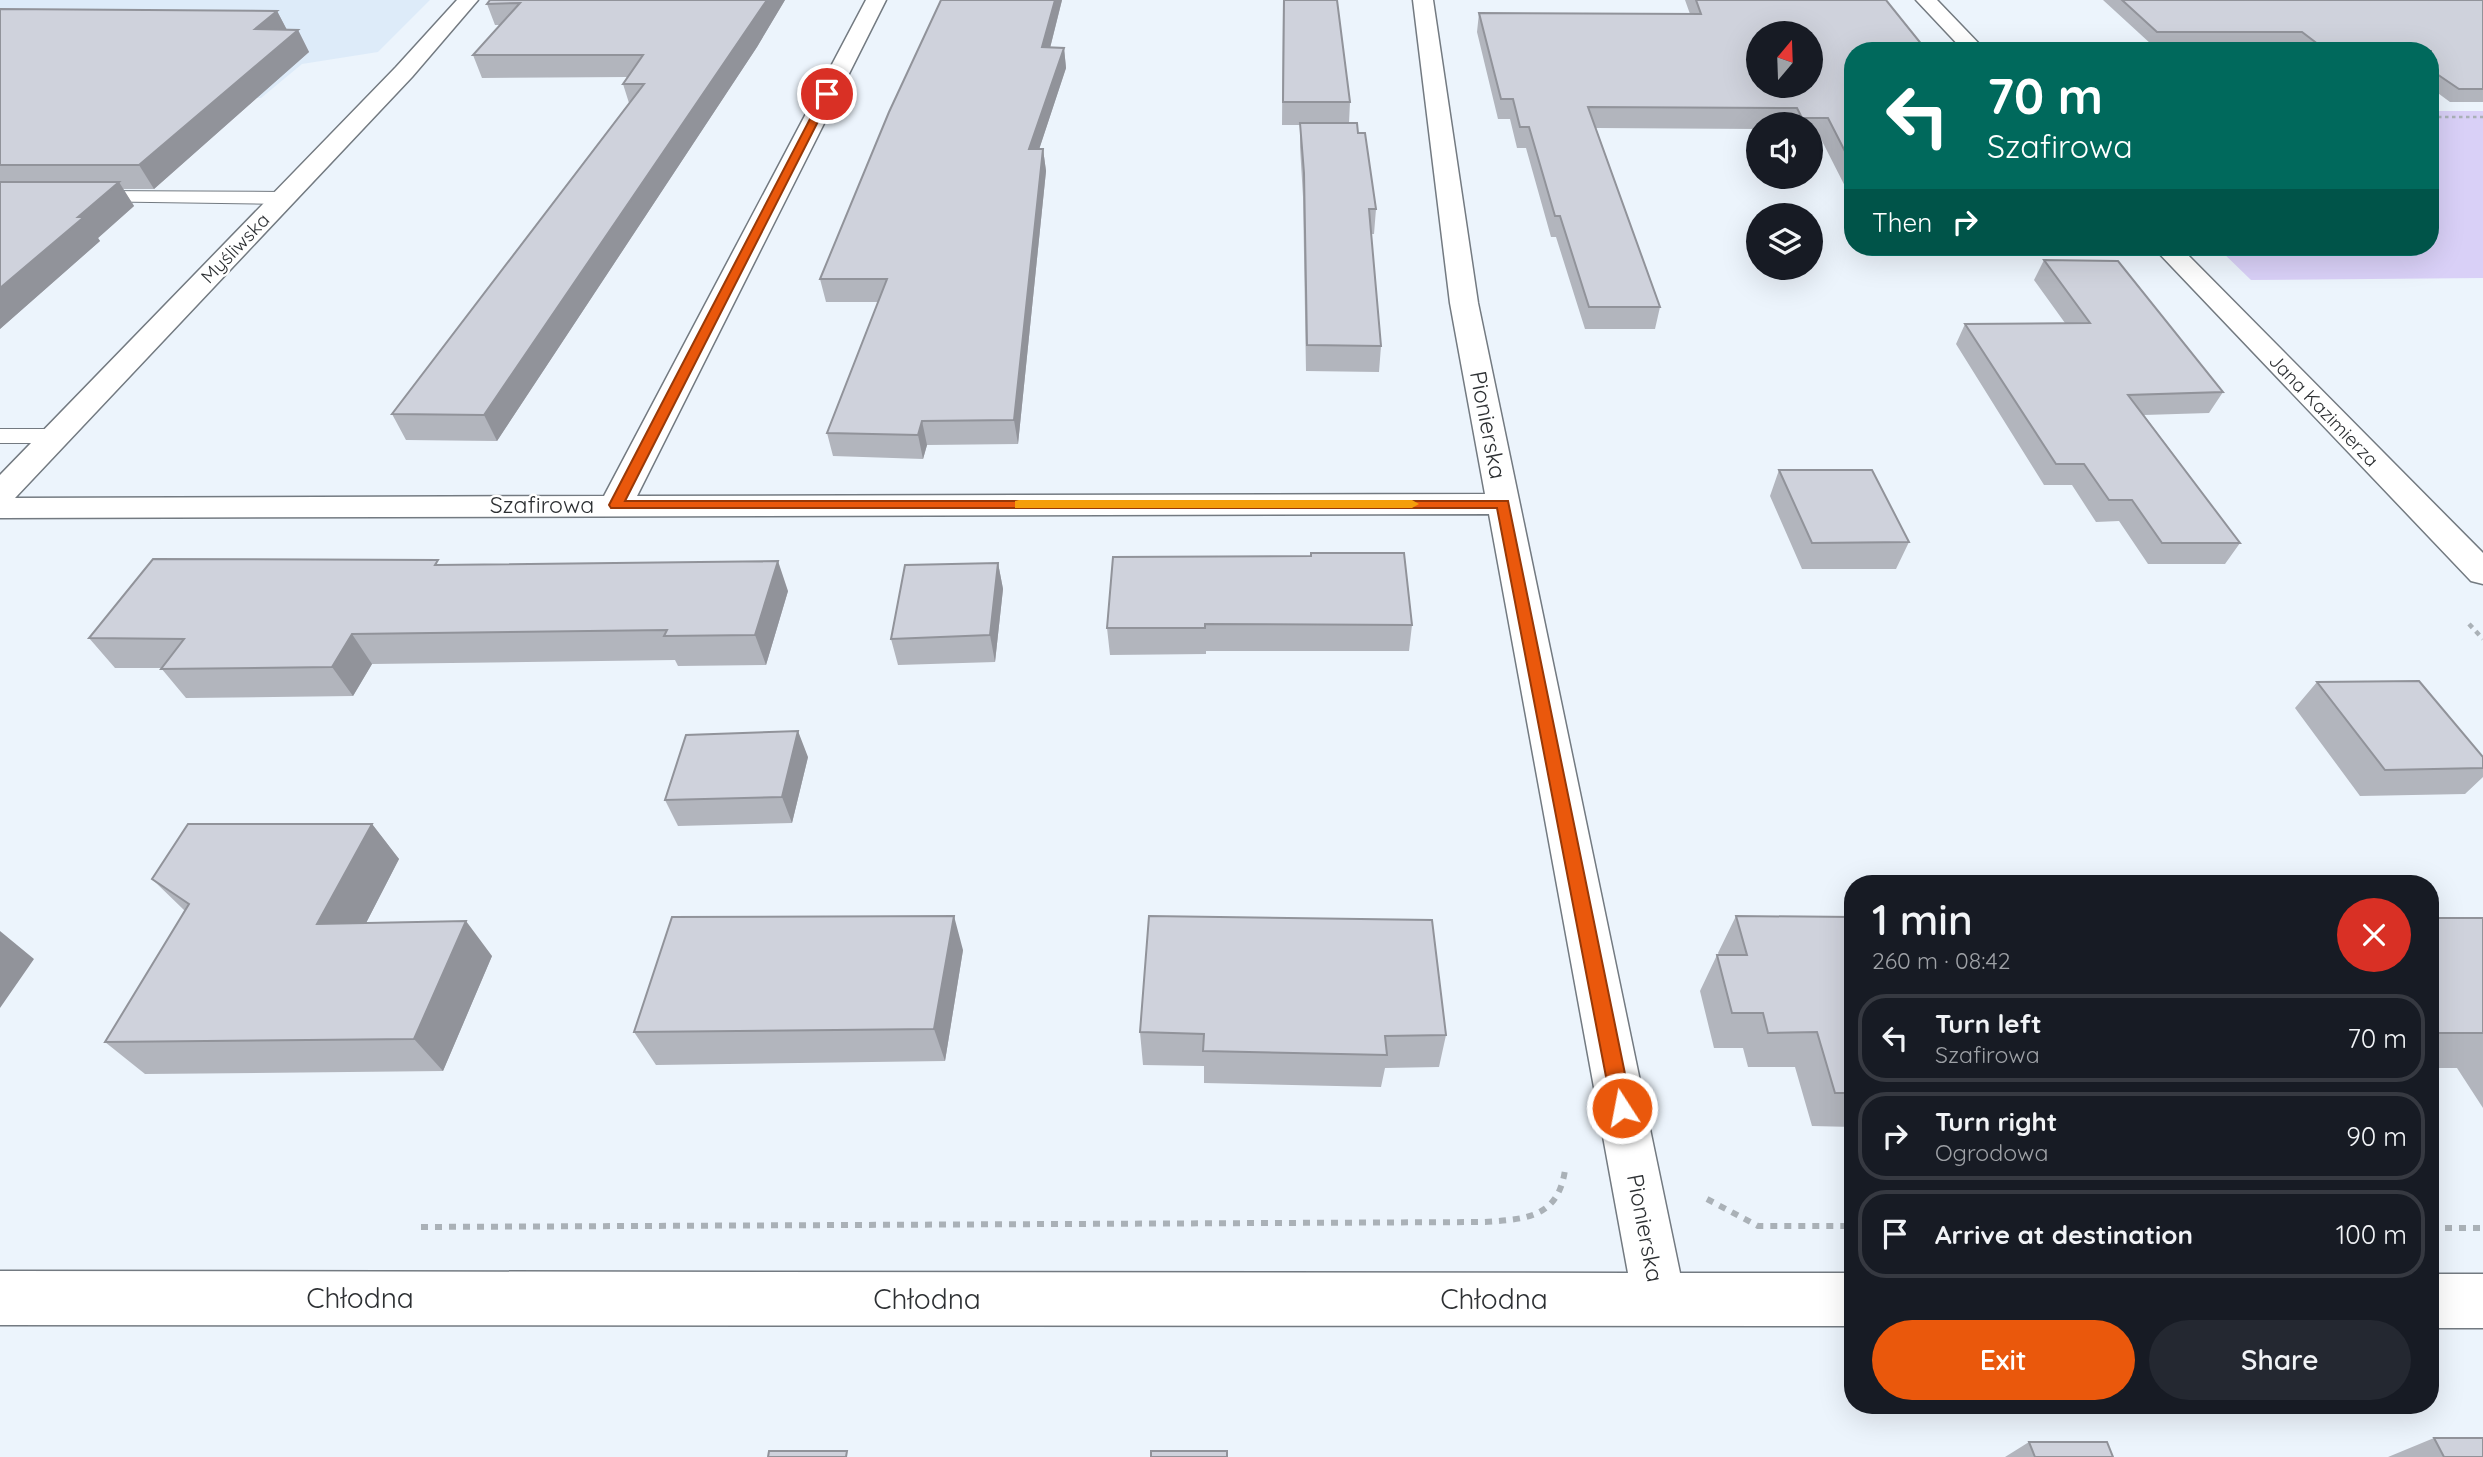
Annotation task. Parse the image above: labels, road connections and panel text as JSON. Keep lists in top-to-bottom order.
{
  "streets": {
    "street": [
      "Myśliwska",
      "Jana Kazimierza",
      "Pionierska",
      "Szafirowa",
      "Chłodna"
    ]
  },
  "crossings": [
    ["Pionierska", "Szafirowa"],
    ["Pionierska", "Chłodna"]
  ],
  "north": "top",
  "page": {
    "turn": ["70 m", "Szafirowa"],
    "then": "Then",
    "heading": ["1 min", "260 m · 08:42"],
    "list": [
      {
        "name": "Turn left",
        "note": "Szafirowa",
        "value": "70 m"
      },
      {
        "name": "Turn right",
        "note": "Ogrodowa",
        "value": "90 m"
      },
      {
        "name": "Arrive at destination",
        "value": "100 m"
      }
    ],
    "buttons": ["Exit", "Share"]
  }
}
